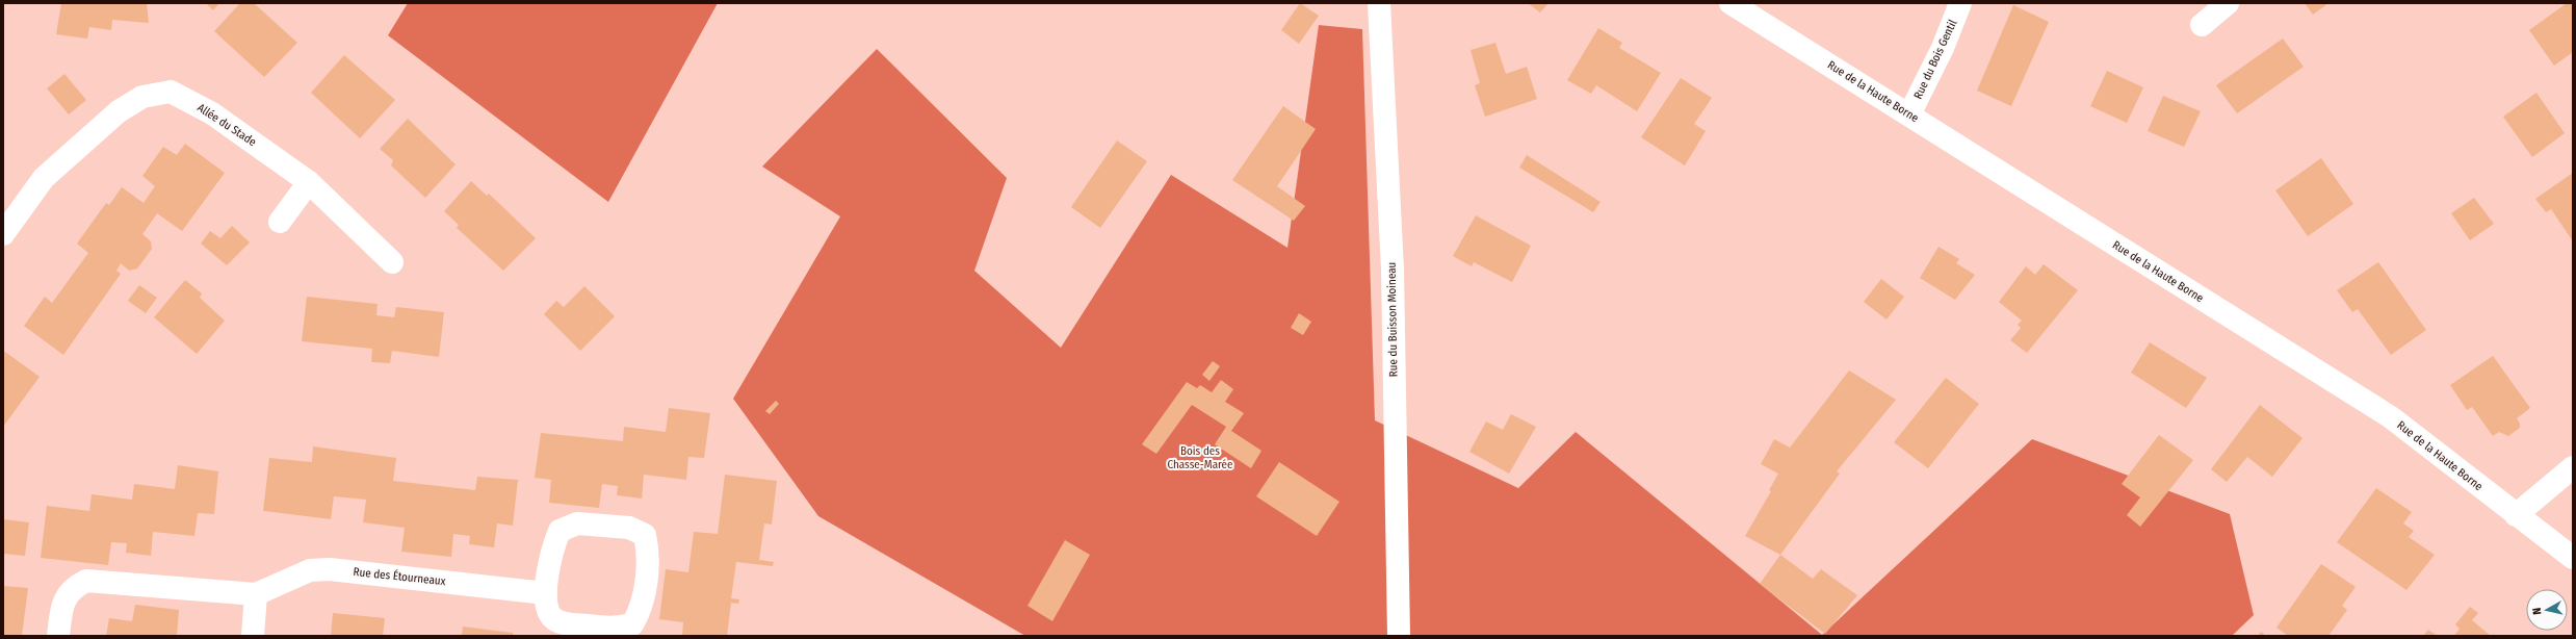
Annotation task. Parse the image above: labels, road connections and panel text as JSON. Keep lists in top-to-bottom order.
{
  "streets": {
    "street": [
      "Rue du Bois Gentil",
      "Rue de la Haute Borne",
      "Allée du Stade",
      "Rue du Buisson Moineau",
      "Rue des Étourneaux"
    ]
  },
  "crossings": [
    ["Rue du Bois Gentil", "Rue de la Haute Borne"]
  ],
  "parks": ["Bois des Chasse-Marée"],
  "north": "left"
}
